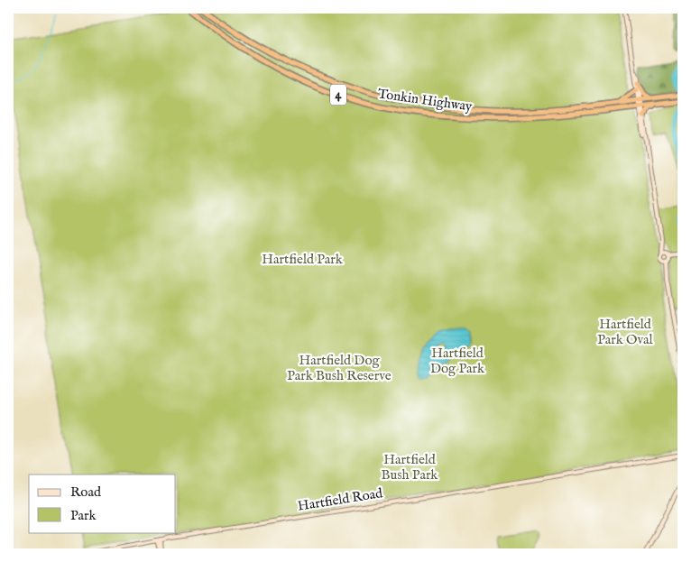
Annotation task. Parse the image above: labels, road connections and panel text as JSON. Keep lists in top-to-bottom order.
{
  "streets": {
    "highway": ["4", "Tonkin Highway"],
    "street": ["Hartfield Road"]
  },
  "parks": [
    "Hartfield Park",
    "Hartfield Park Oval",
    "Hartfield Dog Park",
    "Hartfield Dog Park Bush Reserve",
    "Hartfield Bush Park"
  ],
  "legend": ["Road", "Park"]
}
